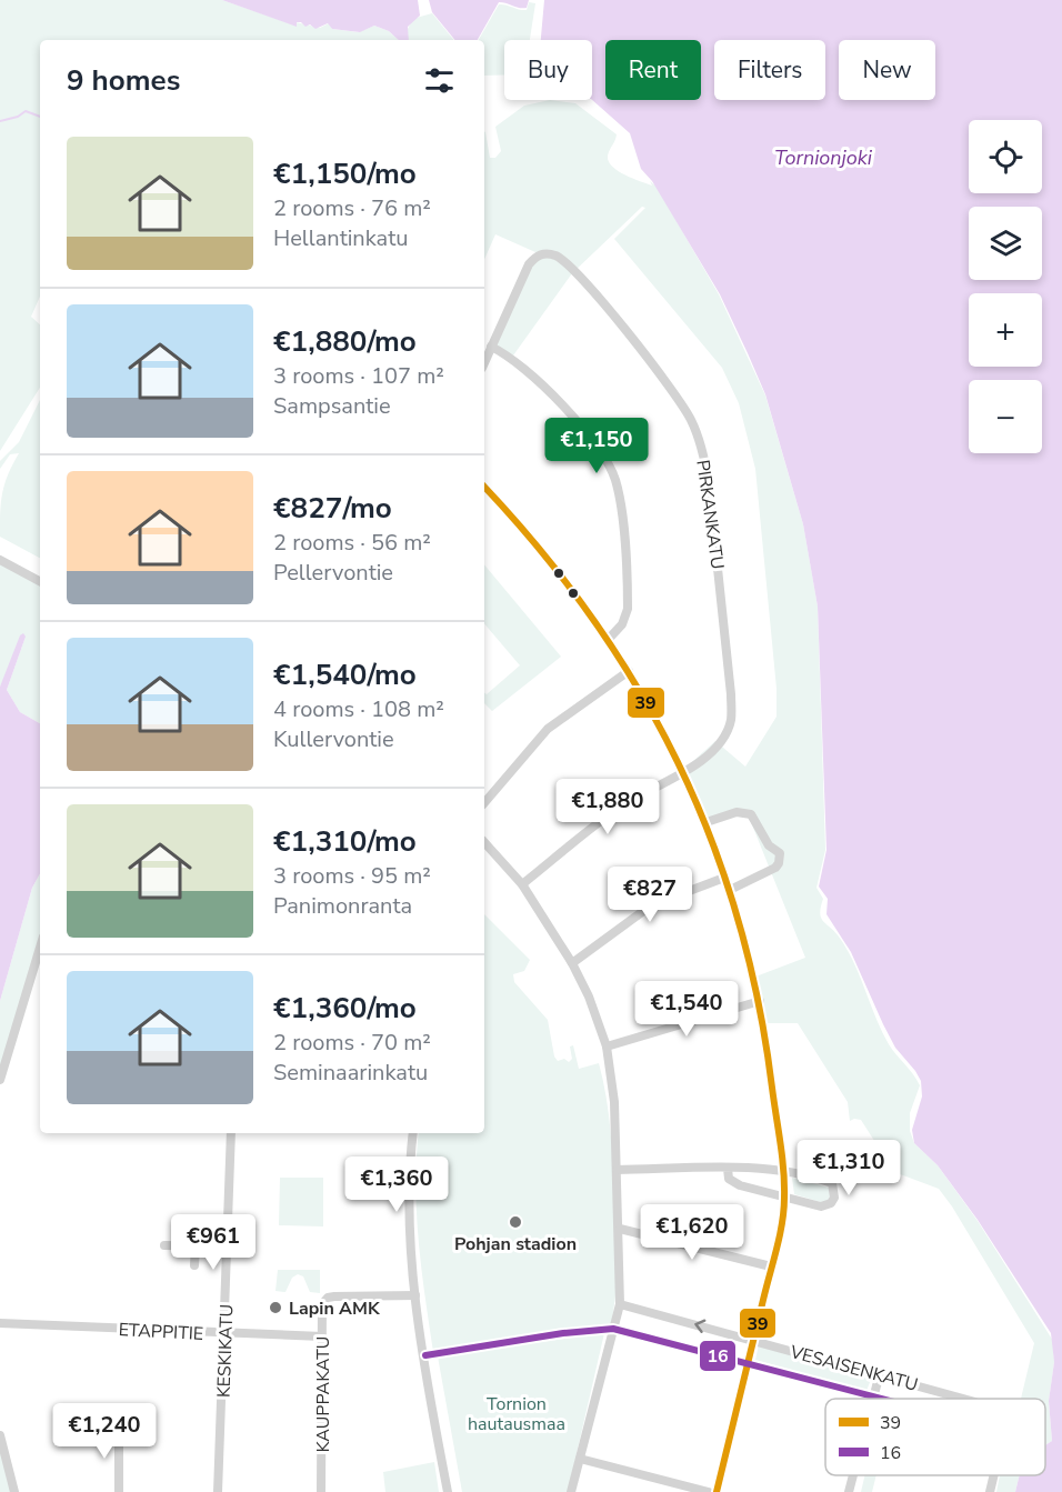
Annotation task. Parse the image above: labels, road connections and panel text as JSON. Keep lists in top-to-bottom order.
{
  "streets": {
    "street": [
      "PIRKANKATU",
      "ETAPPITIE",
      "KESKIKATU",
      "VESAISENKATU",
      "KAUPPAKATU"
    ]
  },
  "crossings": [
    ["ETAPPITIE", "KESKIKATU"],
    ["ETAPPITIE", "KAUPPAKATU"]
  ],
  "water": ["Tornionjoki"],
  "parks": ["Tornion hautausmaa"],
  "places": ["Pohjan stadion", "Lapin AMK"],
  "lines": ["transit line 39", "transit line 16"],
  "legend": ["39", "16"],
  "page": {
    "chip": [
      "Buy",
      "Rent",
      "Filters",
      "New"
    ],
    "heading": "9 homes",
    "map_buttons": ["+", "−"],
    "list": [
      {
        "name": "€1,150/mo",
        "note": "2 rooms · 76 m² · Hellantinkatu"
      },
      {
        "name": "€1,880/mo",
        "note": "3 rooms · 107 m² · Sampsantie"
      },
      {
        "name": "€827/mo",
        "note": "2 rooms · 56 m² · Pellervontie"
      },
      {
        "name": "€1,540/mo",
        "note": "4 rooms · 108 m² · Kullervontie"
      },
      {
        "name": "€1,310/mo",
        "note": "3 rooms · 95 m² · Panimonranta"
      },
      {
        "name": "€1,360/mo",
        "note": "2 rooms · 70 m² · Seminaarinkatu"
      }
    ],
    "price": [
      "€1,150",
      "€1,880",
      "€827",
      "€1,540",
      "€1,310",
      "€1,360",
      "€1,620",
      "€961",
      "€1,240"
    ]
  }
}
